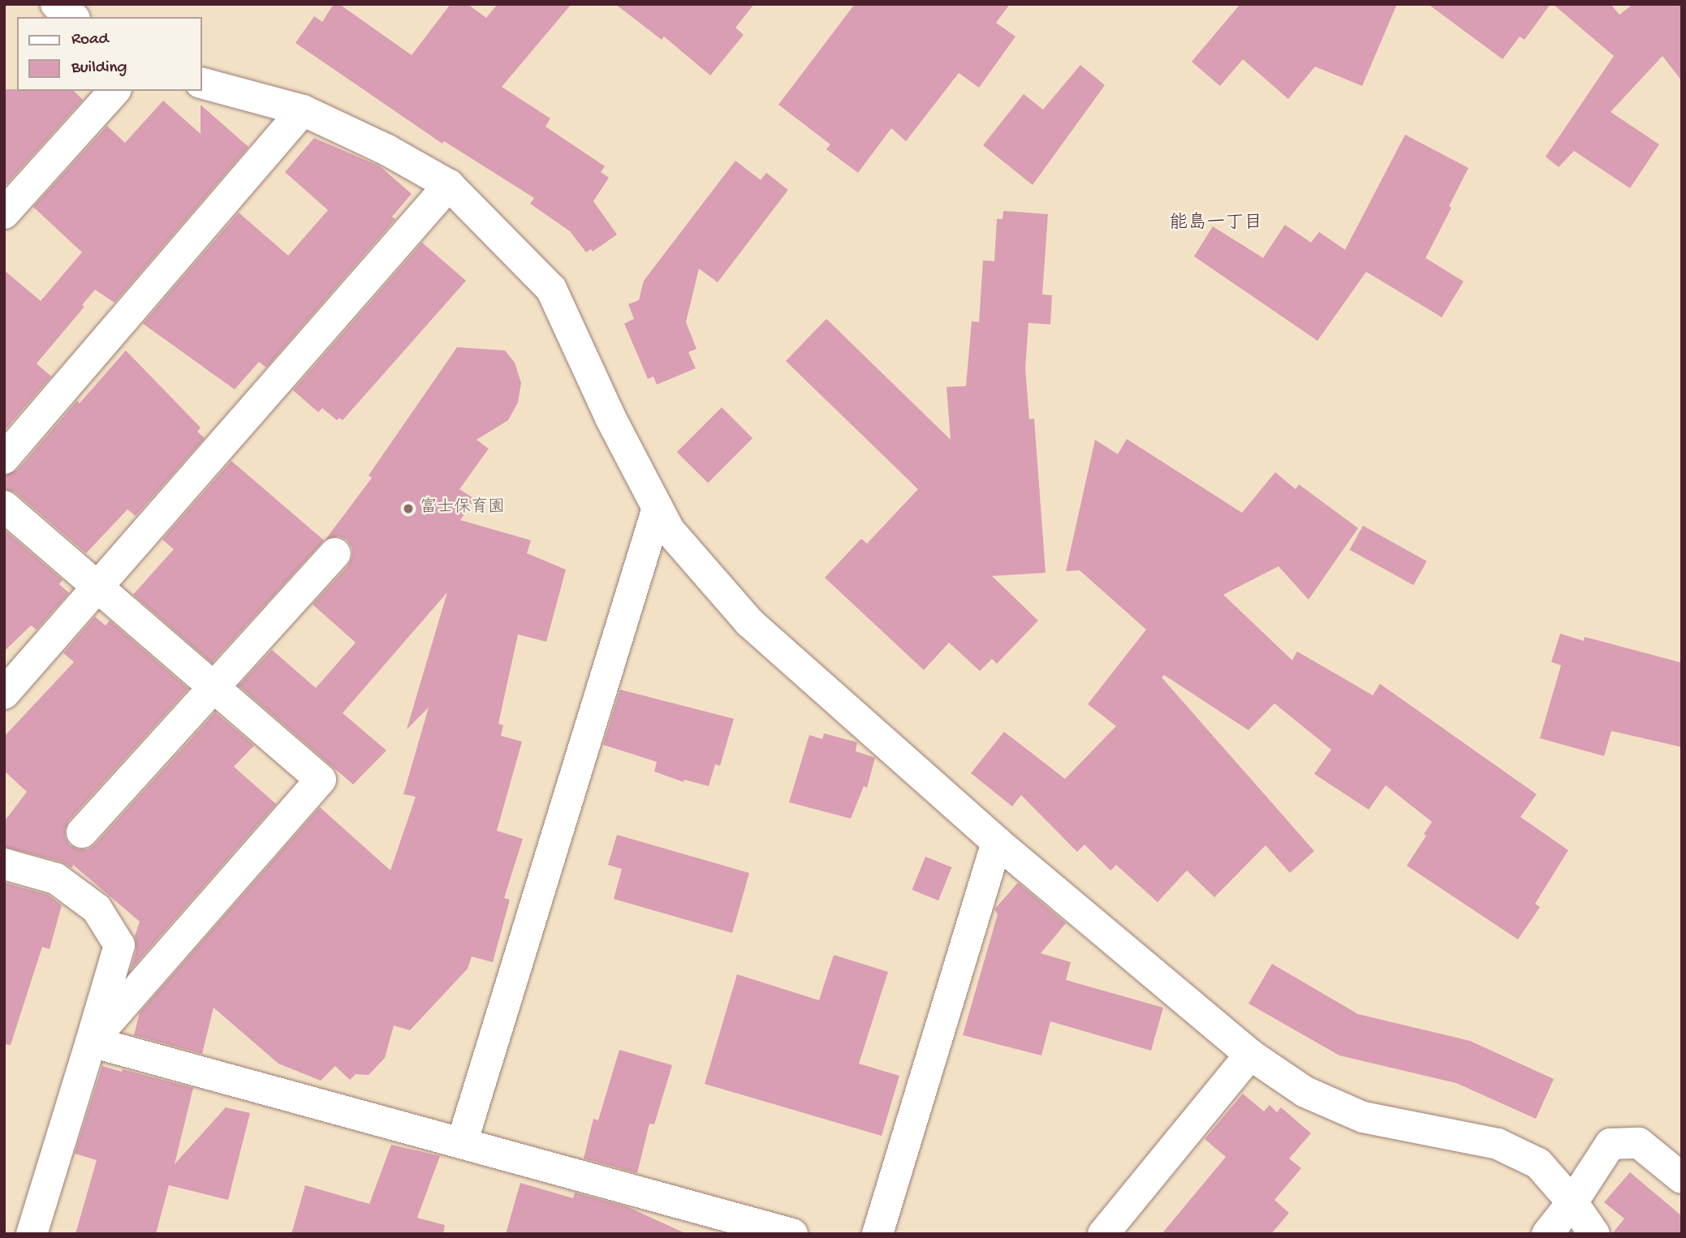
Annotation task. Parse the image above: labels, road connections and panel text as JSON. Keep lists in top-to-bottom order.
{
  "districts": ["能島一丁目"],
  "places": ["富士保育園"],
  "legend": ["Road", "Building"]
}
